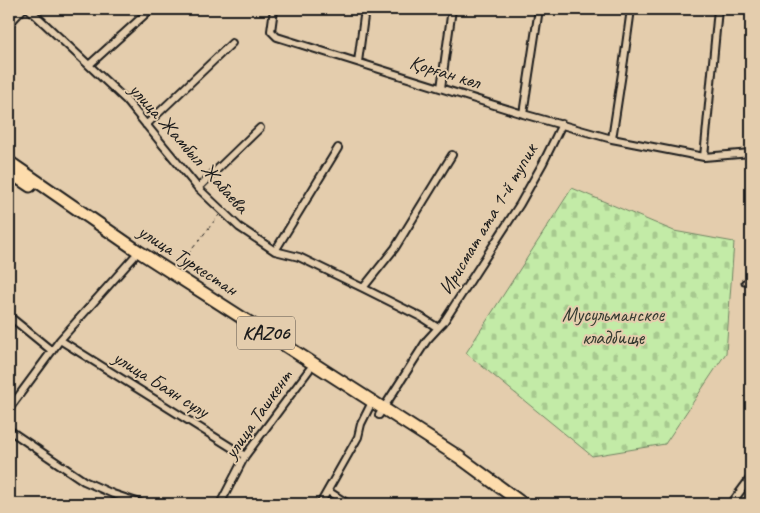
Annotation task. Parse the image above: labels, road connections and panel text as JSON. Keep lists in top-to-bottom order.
{
  "streets": {
    "highway": ["улица Туркестан", "KАZ06"],
    "street": [
      "Қорған көл",
      "улица Жамбыл Жабаева",
      "Ирисмат ата 1-й тупик",
      "улица Баян сулу",
      "улица Ташкент"
    ]
  },
  "crossings": [
    ["Қорған көл", "Ирисмат ата 1-й тупик"],
    ["улица Жамбыл Жабаева", "Ирисмат ата 1-й тупик"],
    ["улица Туркестан", "улица Ташкент"],
    ["улица Баян сулу", "улица Ташкент"]
  ],
  "parks": ["Мусульманское кладбище"]
}
